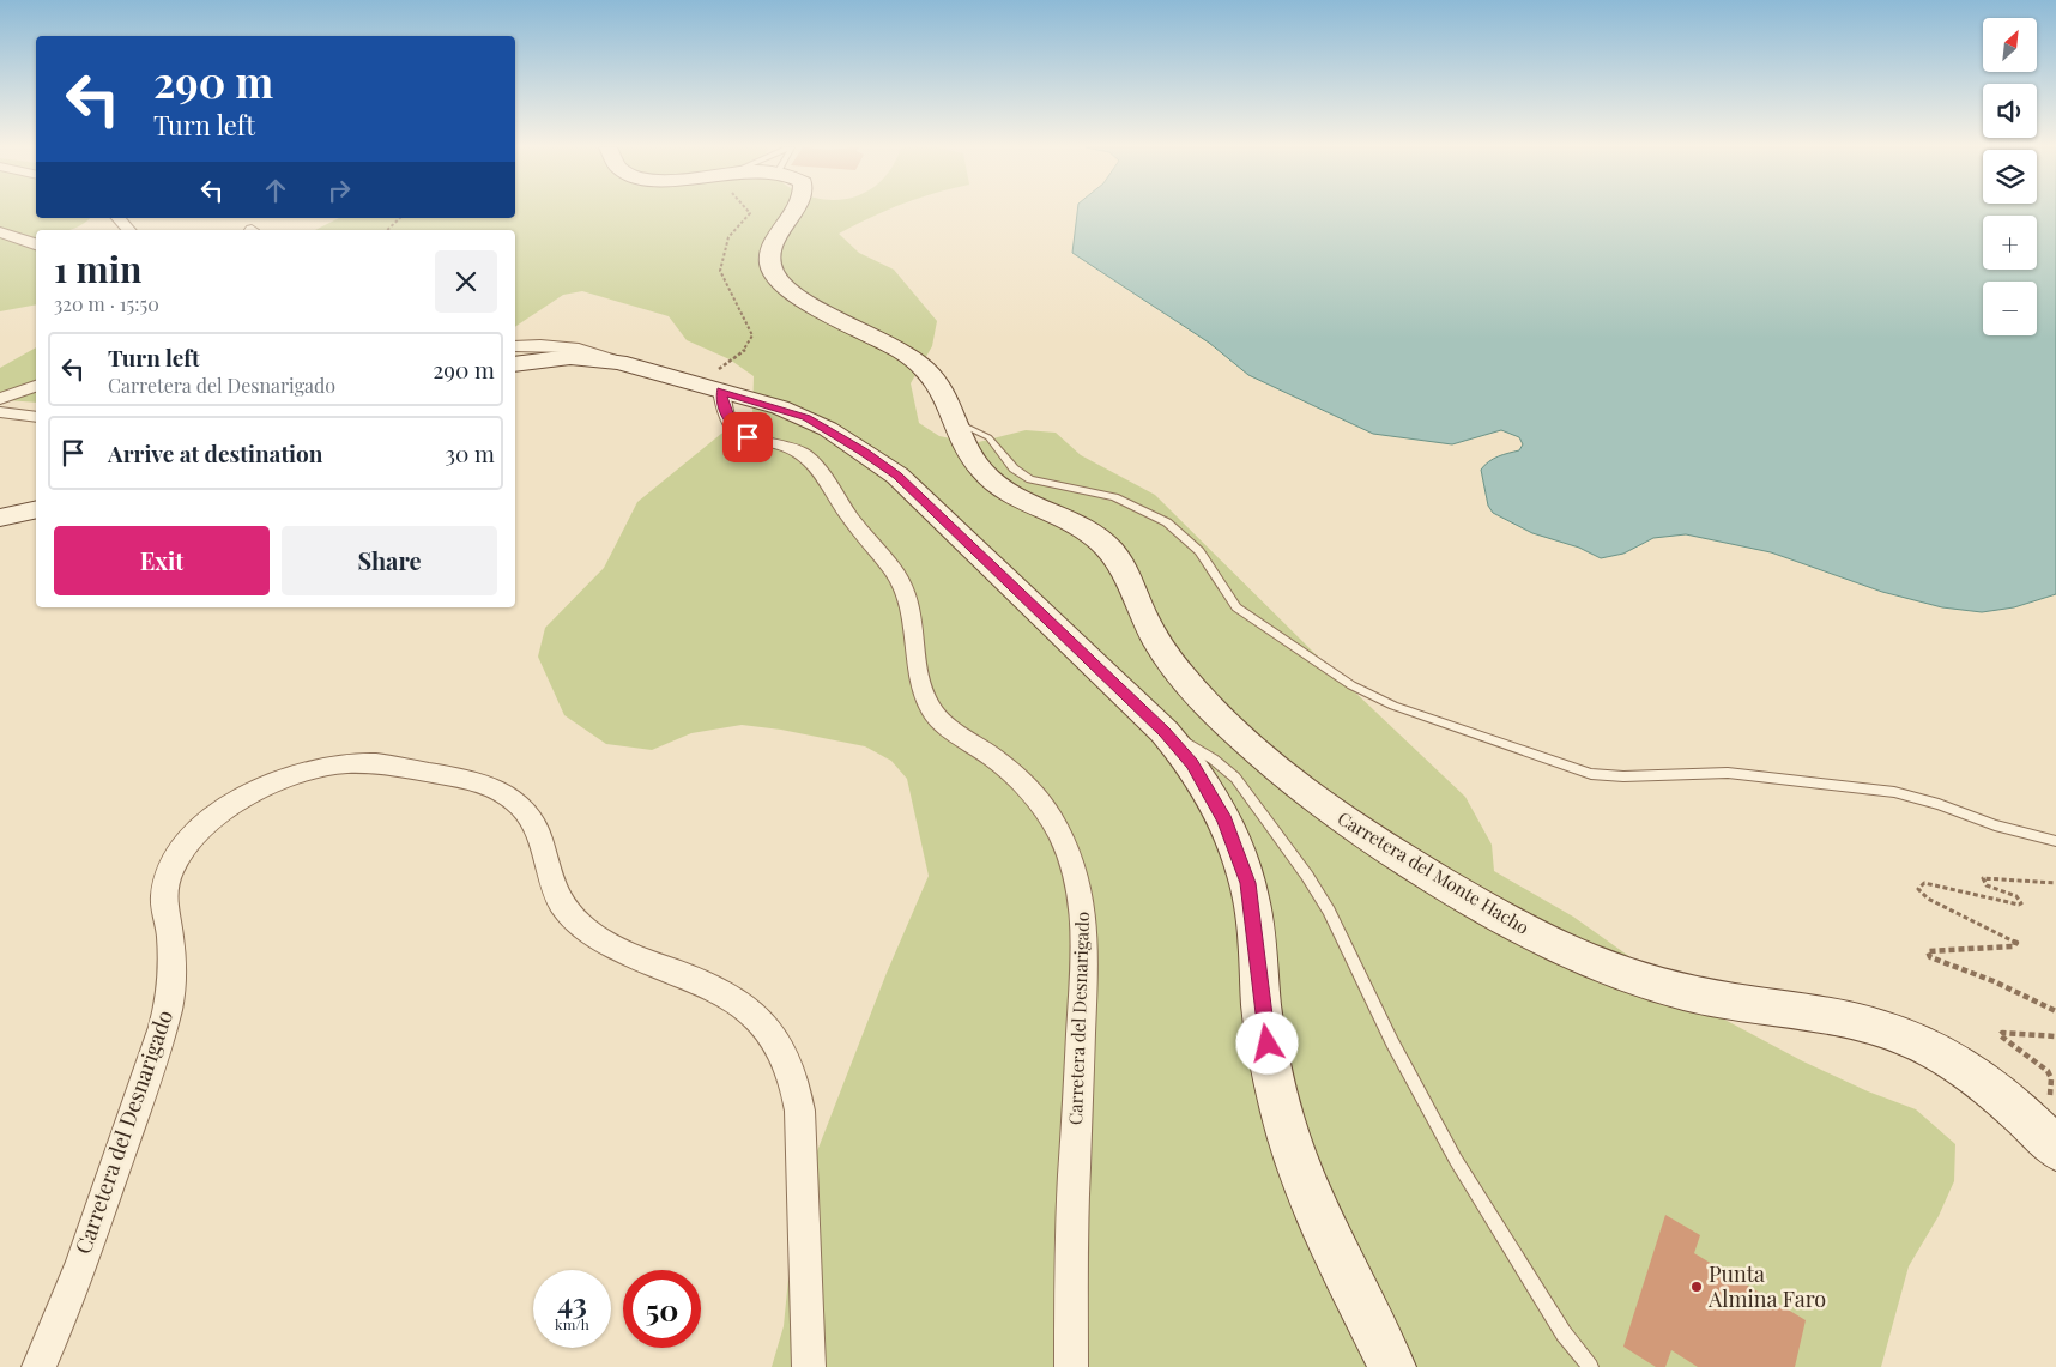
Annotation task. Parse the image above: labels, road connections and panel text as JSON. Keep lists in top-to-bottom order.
{
  "streets": {
    "main road": ["Carretera del Monte Hacho"],
    "street": ["Carretera del Desnarigado"]
  },
  "places": ["Punta Almina Faro"],
  "north": "top right",
  "page": {
    "map_buttons": ["+", "−"],
    "turn": ["290 m", "Turn left"],
    "heading": ["1 min", "320 m · 15:50"],
    "list": [
      {
        "name": "Turn left",
        "note": "Carretera del Desnarigado",
        "value": "290 m"
      },
      {
        "name": "Arrive at destination",
        "value": "30 m"
      }
    ],
    "buttons": ["Exit", "Share"],
    "speed": "43 km/h",
    "limit": "50"
  }
}
